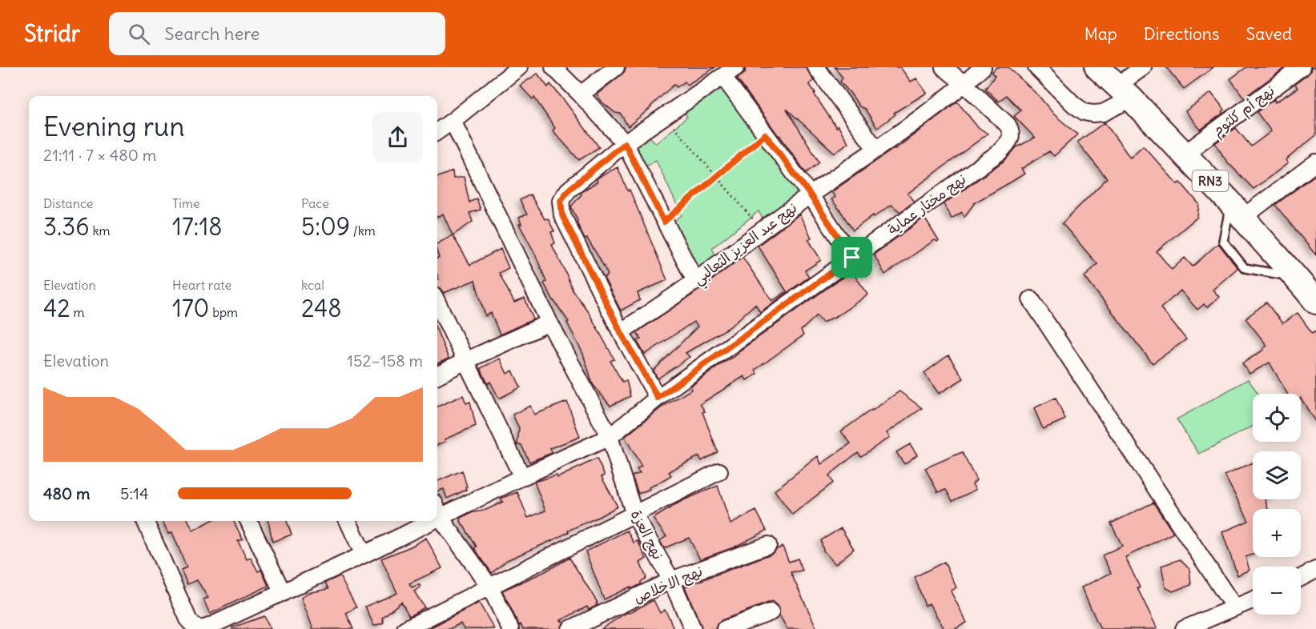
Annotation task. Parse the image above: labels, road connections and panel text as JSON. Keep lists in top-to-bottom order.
{
  "streets": {
    "main road": ["RN3"],
    "street": [
      "نهج أم كلثوم",
      "نهج مختار عماية",
      "نهج عبد العزيز الثعالبي",
      "نهج العزة",
      "نهج الاخلاص"
    ]
  },
  "crossings": [
    ["نهج أم كلثوم", "RN3"],
    ["نهج مختار عماية", "نهج عبد العزيز الثعالبي"],
    ["نهج مختار عماية", "نهج العزة"],
    ["نهج العزة", "نهج الاخلاص"]
  ],
  "page": {
    "header": "Stridr",
    "search": "Search here",
    "nav": ["Map", "Directions", "Saved"],
    "heading": ["Evening run", "21:11 · 7 × 480 m"],
    "stats": [
      ["Distance", "3.36 km"],
      ["Time", "17:18"],
      ["Pace", "5:09 /km"],
      ["Elevation", "42 m"],
      ["Heart rate", "170 bpm"],
      ["kcal", "248"]
    ],
    "chart": ["Elevation", "152–158 m"],
    "map_buttons": ["+", "−"],
    "list": [
      {
        "name": "480 m",
        "note": "5:14"
      }
    ]
  }
}
